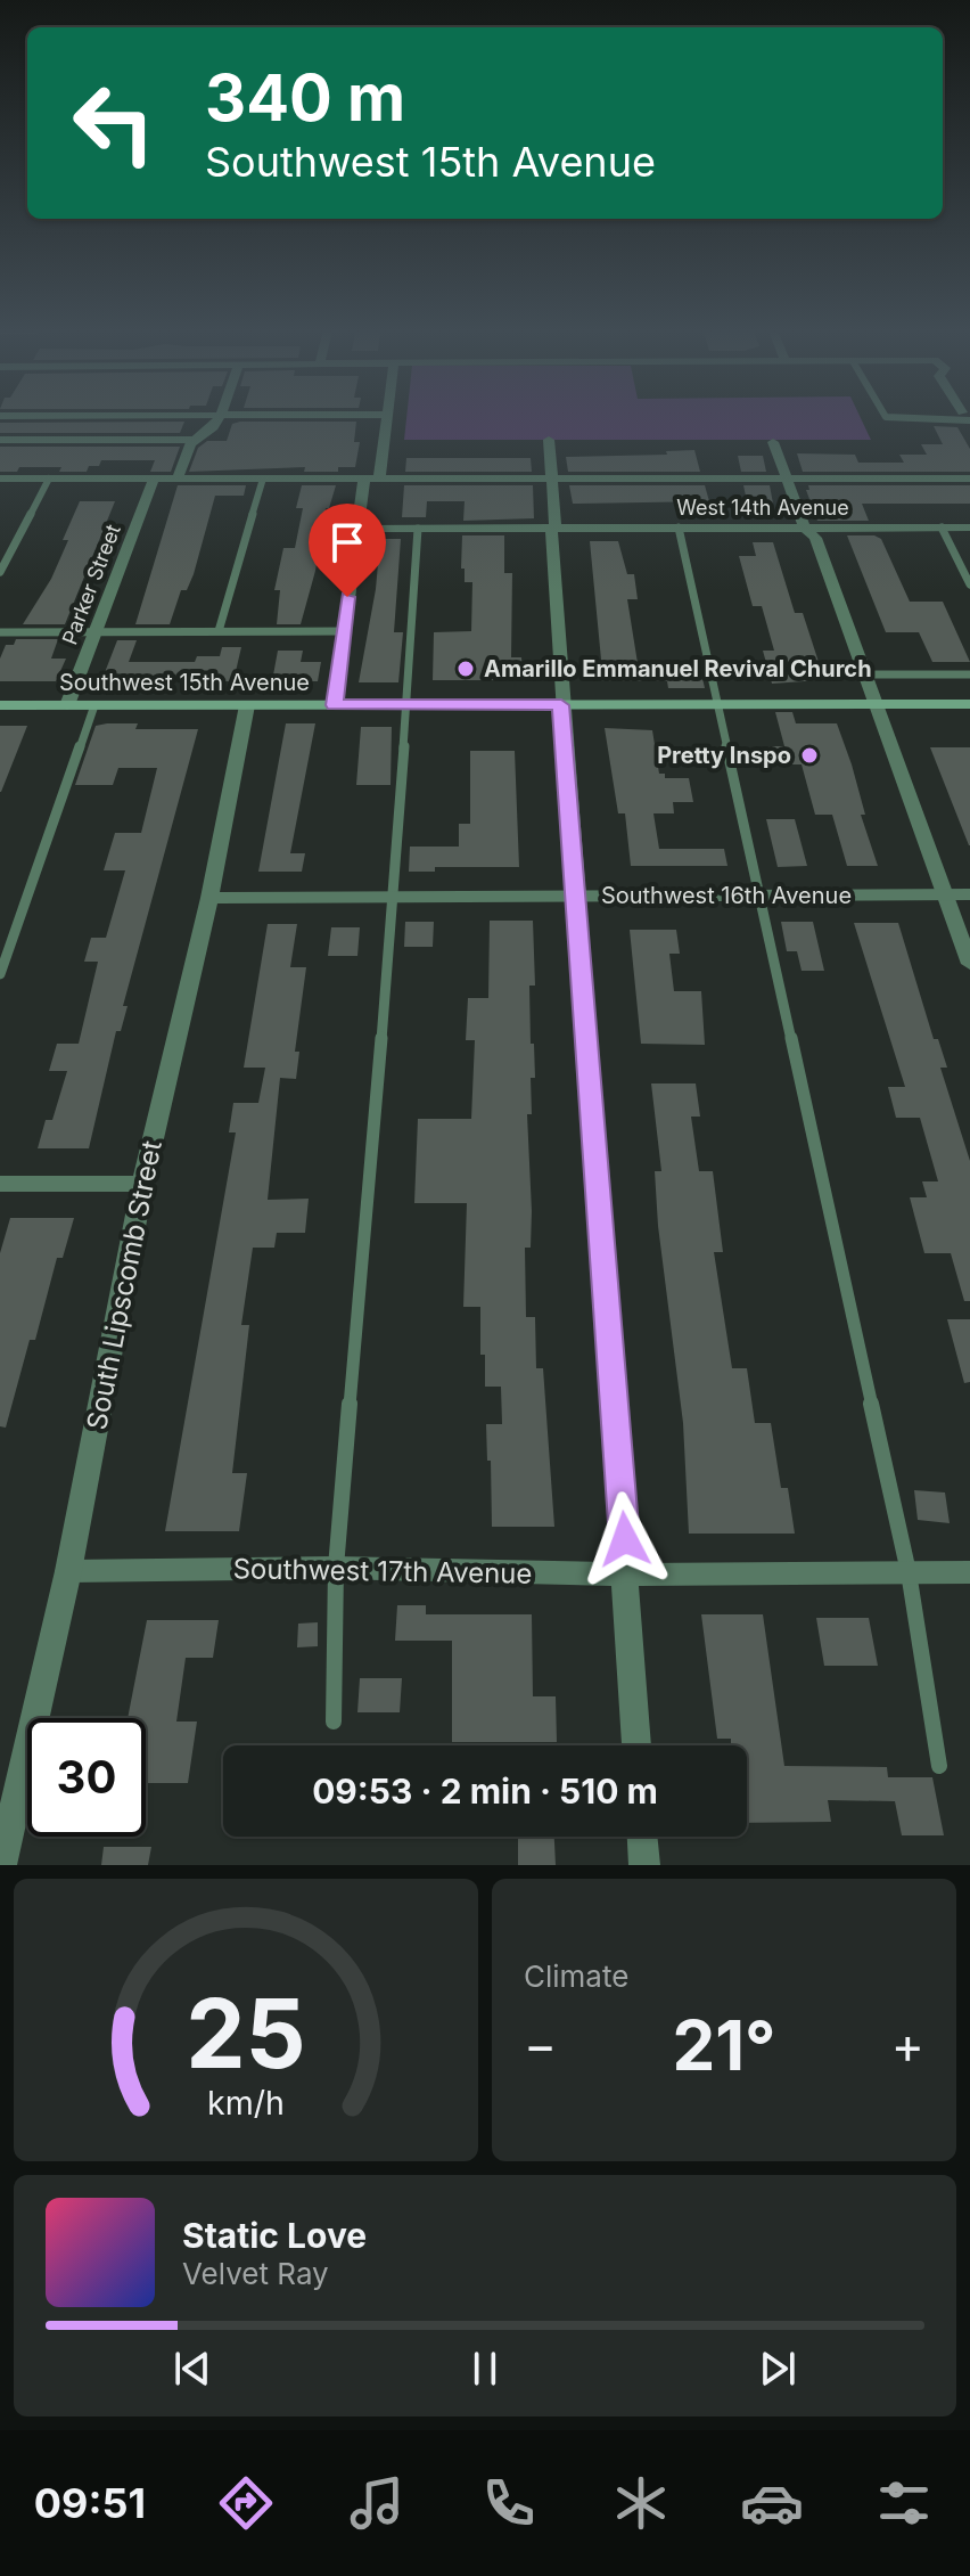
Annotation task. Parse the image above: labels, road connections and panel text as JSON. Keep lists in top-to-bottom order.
{
  "streets": {
    "main road": ["Southwest 15th Avenue"],
    "street": [
      "West 14th Avenue",
      "Parker Street",
      "Southwest 16th Avenue",
      "South Lipscomb Street",
      "Southwest 17th Avenue"
    ]
  },
  "crossings": [
    ["Parker Street", "Southwest 15th Avenue"],
    ["Southwest 15th Avenue", "South Lipscomb Street"],
    ["Southwest 16th Avenue", "South Lipscomb Street"],
    ["South Lipscomb Street", "Southwest 17th Avenue"]
  ],
  "places": ["Amarillo Emmanuel Revival Church", "Pretty Inspo"],
  "page": {
    "turn": ["340 m", "Southwest 15th Avenue"],
    "limit": "30",
    "trip": "09:53 · 2 min · 510 m",
    "tile": "Climate",
    "heat": ["−", "21°", "+"],
    "song": ["Static Love", "Velvet Ray"],
    "tabs": "09:51",
    "gauge": ["25", "km/h"]
  }
}
